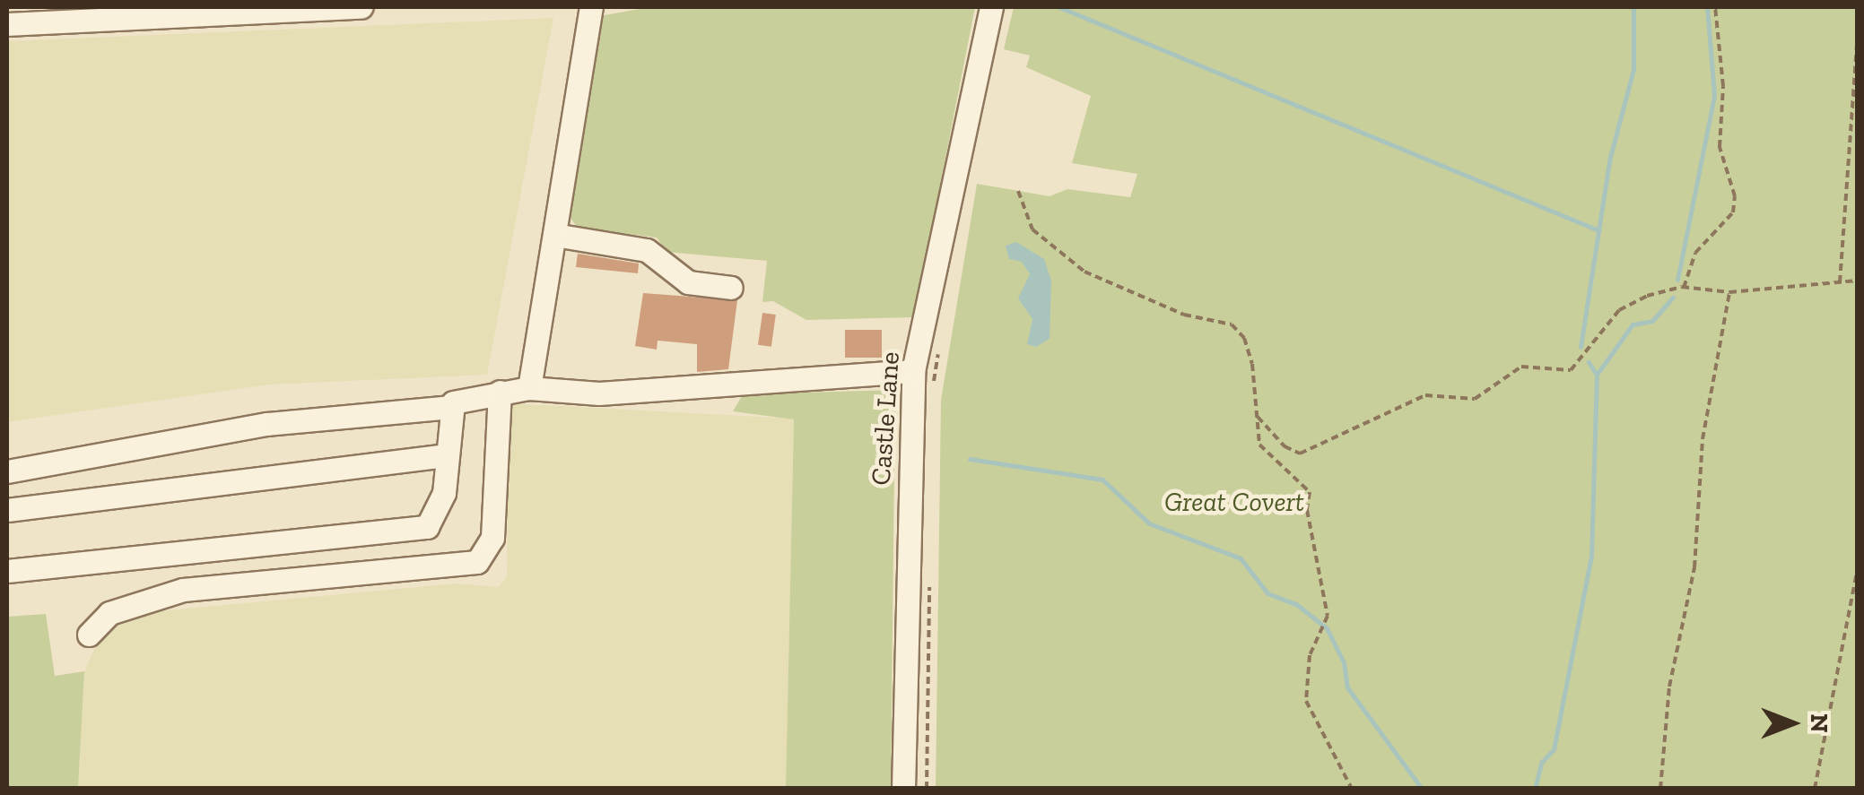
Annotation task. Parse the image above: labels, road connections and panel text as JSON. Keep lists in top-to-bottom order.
{
  "streets": {
    "street": ["Castle Lane"]
  },
  "parks": ["Great Covert"],
  "north": "right"
}
